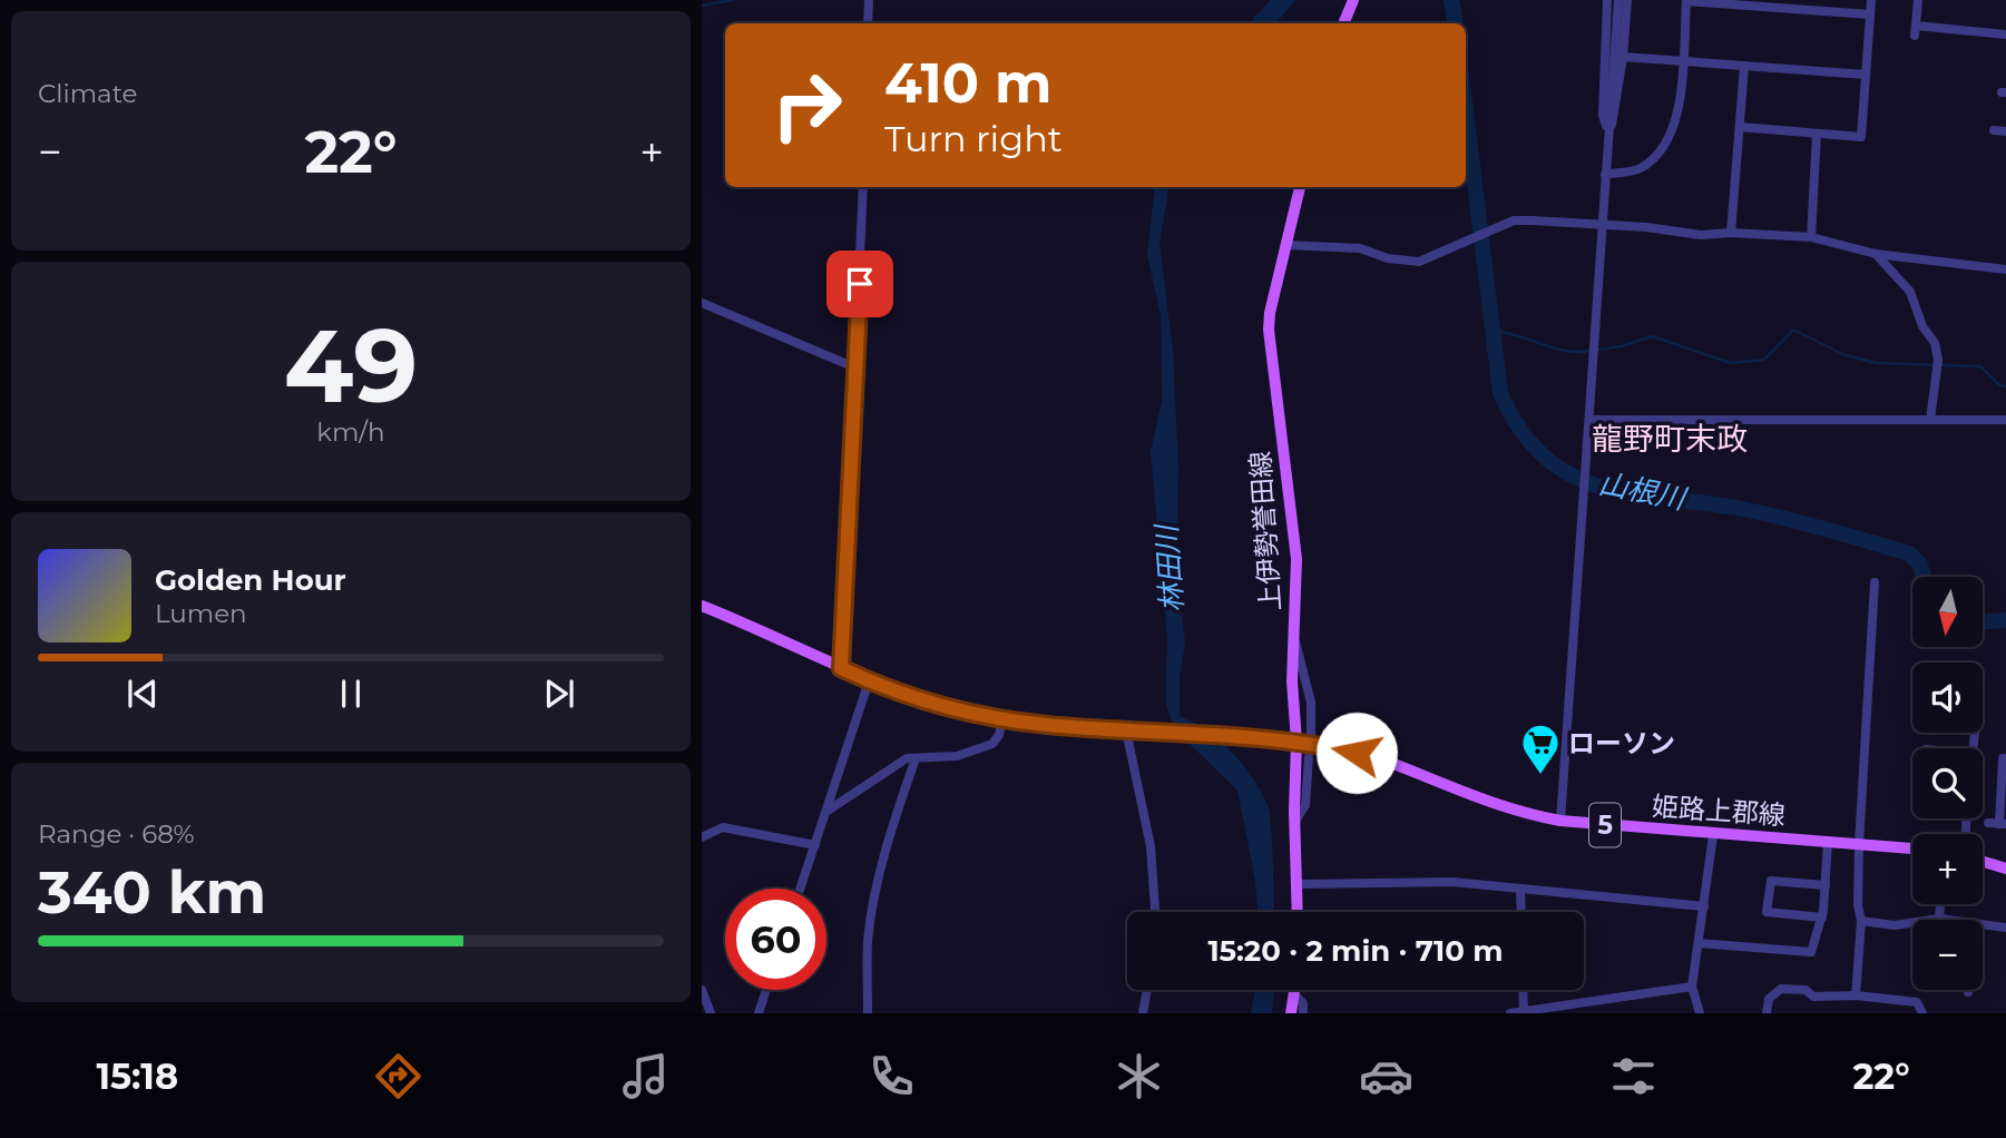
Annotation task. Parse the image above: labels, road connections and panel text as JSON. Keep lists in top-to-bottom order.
{
  "streets": {
    "main road": ["上伊勢誉田線", "姫路上郡線", "5"]
  },
  "crossings": [
    ["上伊勢誉田線", "姫路上郡線"]
  ],
  "districts": ["龍野町末政"],
  "water": ["山根川", "林田川"],
  "places": {
    "supermarket": ["ローソン"]
  },
  "north": "bottom",
  "page": {
    "tile": [
      "Climate",
      ["49", "km/h"],
      ["Range · 68%", "340 km"]
    ],
    "turn": ["410 m", "Turn right"],
    "heat": ["−", "22°", "+"],
    "song": ["Golden Hour", "Lumen"],
    "map_buttons": ["+", "−"],
    "limit": "60",
    "trip": "15:20 · 2 min · 710 m",
    "tabs": ["15:18", "22°"]
  }
}
